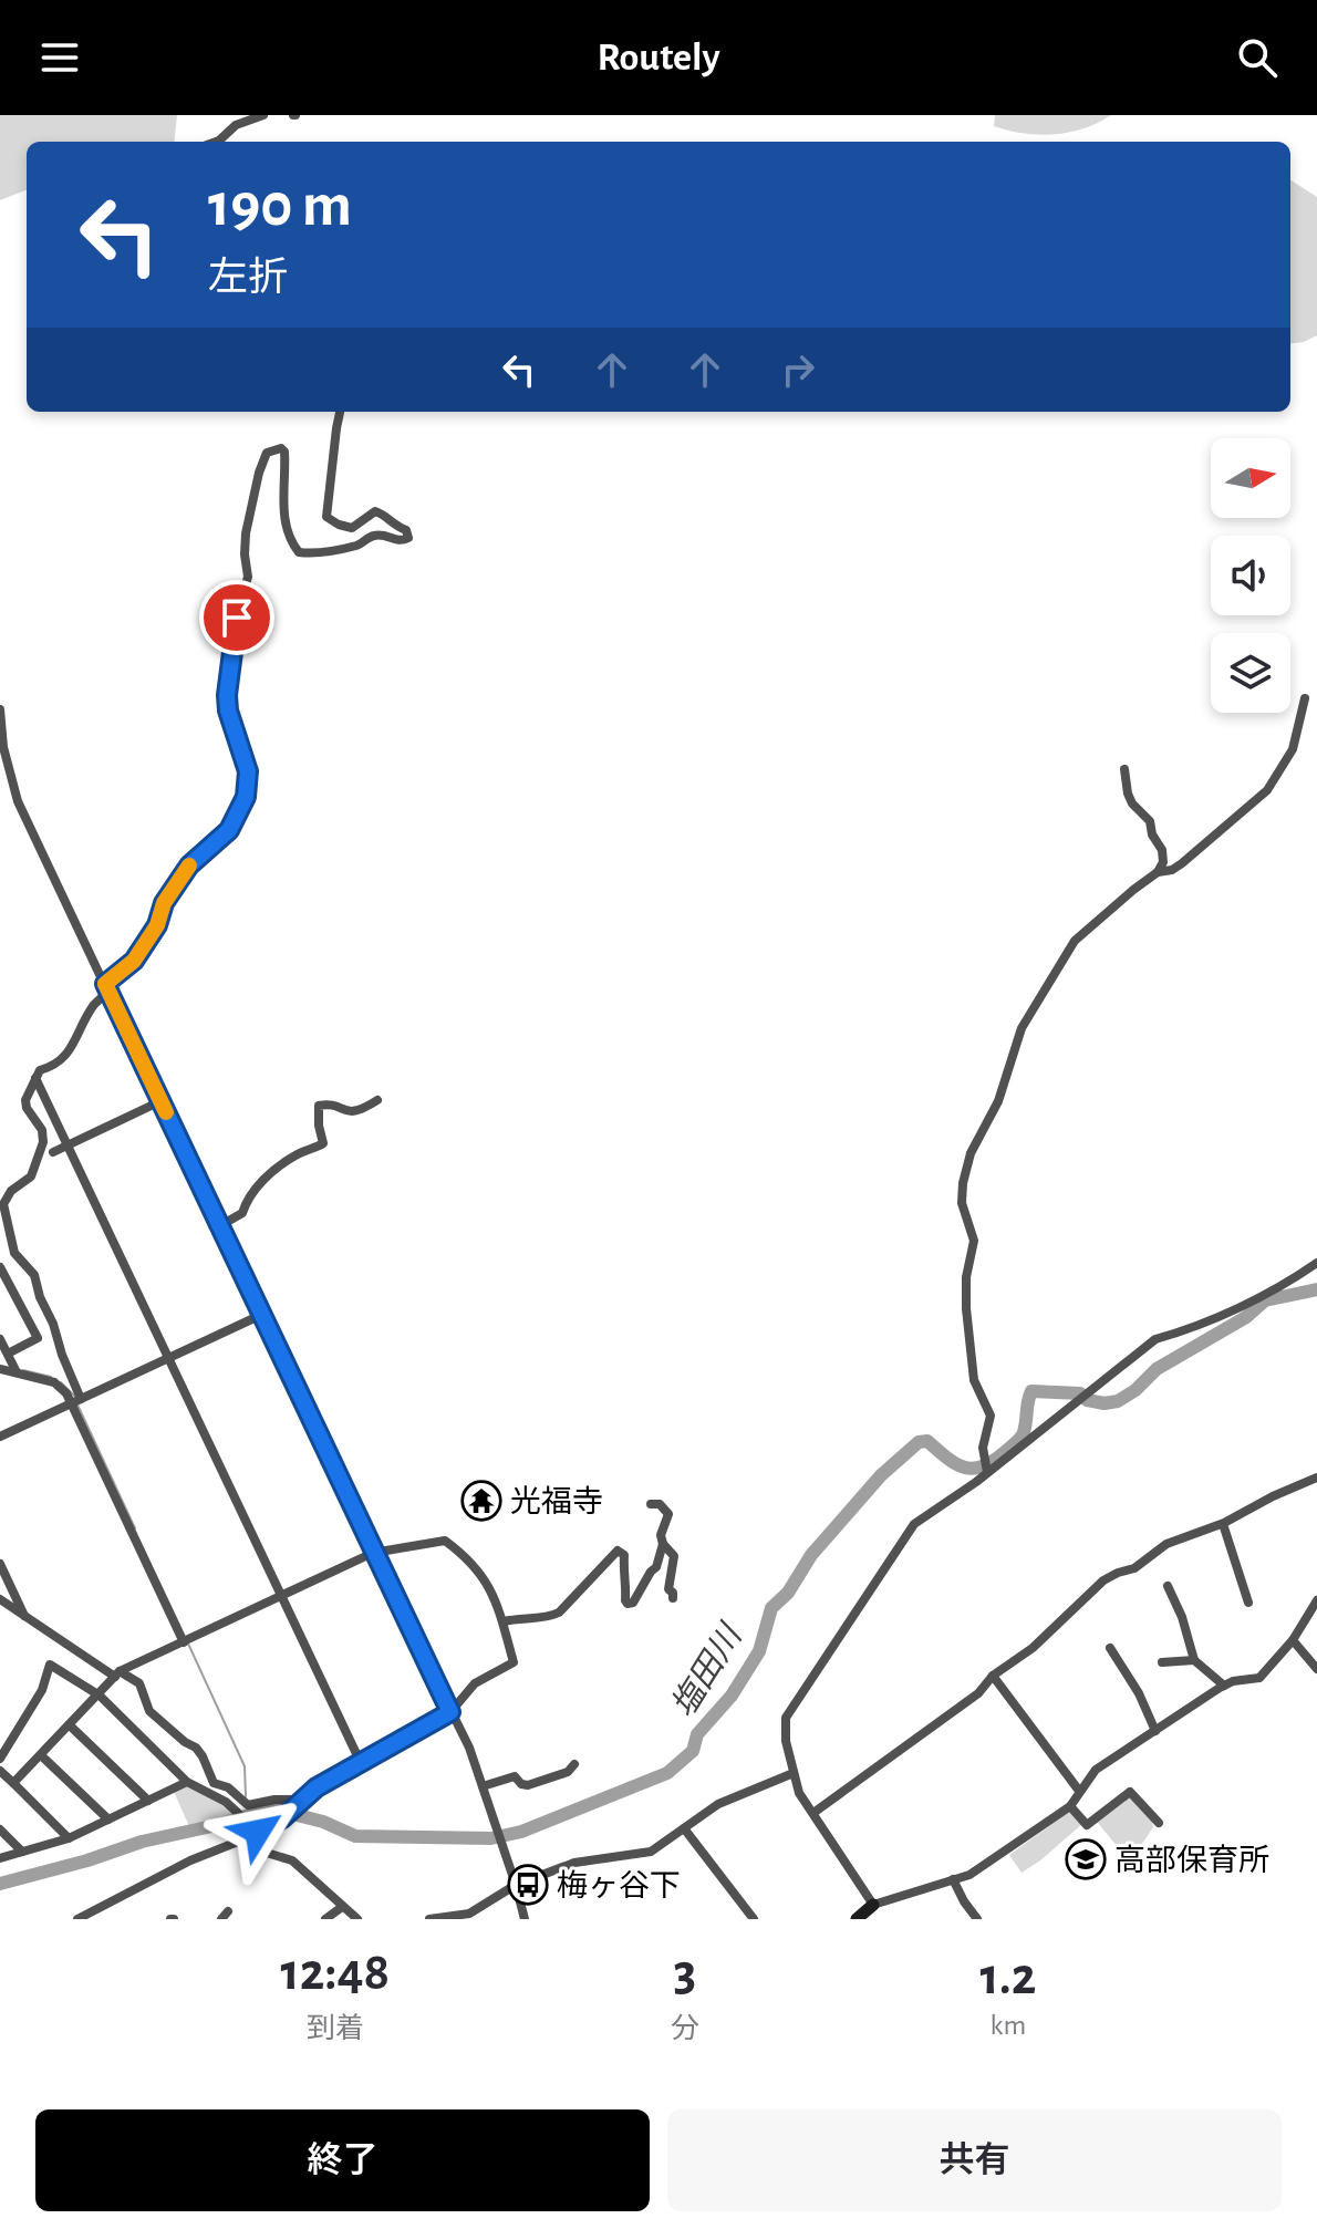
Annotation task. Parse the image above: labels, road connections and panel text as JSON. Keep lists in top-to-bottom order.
{
  "water": ["塩田川"],
  "places": {
    "temple": ["光福寺"],
    "school or university": ["高部保育所"],
    "bus stop": ["梅ヶ谷下"]
  },
  "north": "right",
  "page": {
    "header": "Routely",
    "turn": ["190 m", "左折"],
    "eta": [
      "12:48",
      "到着",
      "3",
      "分",
      "1.2",
      "km"
    ],
    "buttons": ["終了", "共有"]
  }
}
